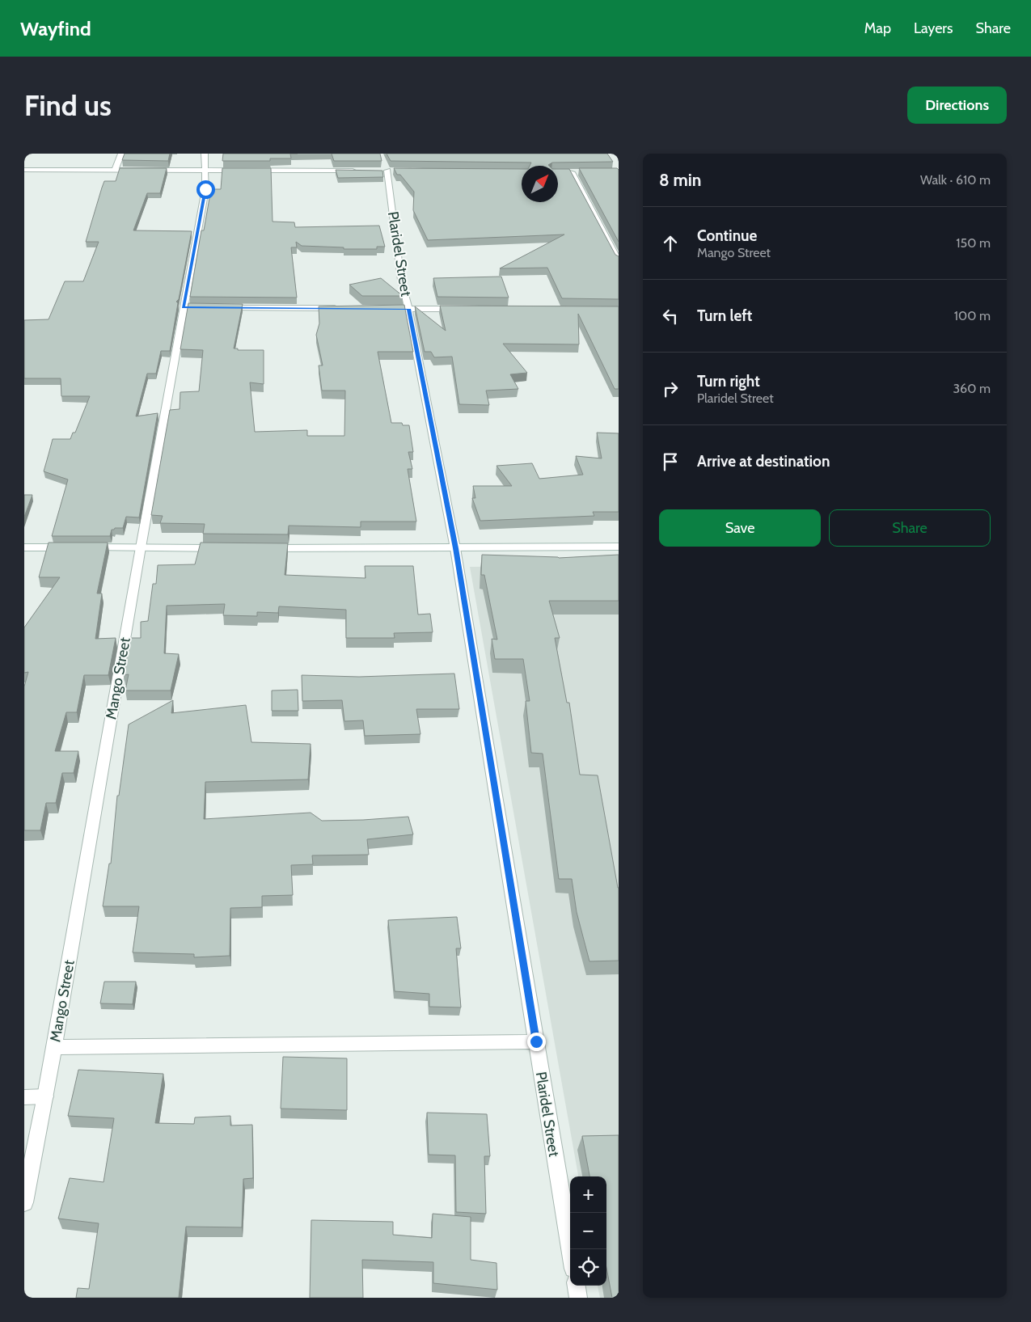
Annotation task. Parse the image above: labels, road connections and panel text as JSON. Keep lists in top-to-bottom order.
{
  "streets": {
    "street": ["Plaridel Street", "Mango Street"]
  },
  "north": "top right",
  "page": {
    "header": "Wayfind",
    "nav": ["Map", "Layers", "Share"],
    "buttons": [
      "Directions",
      ["Save", "Share"]
    ],
    "title": "Find us",
    "heading": ["8 min", "Walk · 610 m"],
    "list": [
      ["Continue", "Mango Street", "150 m"],
      ["Turn left", "100 m"],
      ["Turn right", "Plaridel Street", "360 m"],
      "Arrive at destination"
    ],
    "map_buttons": ["+", "−"]
  }
}
